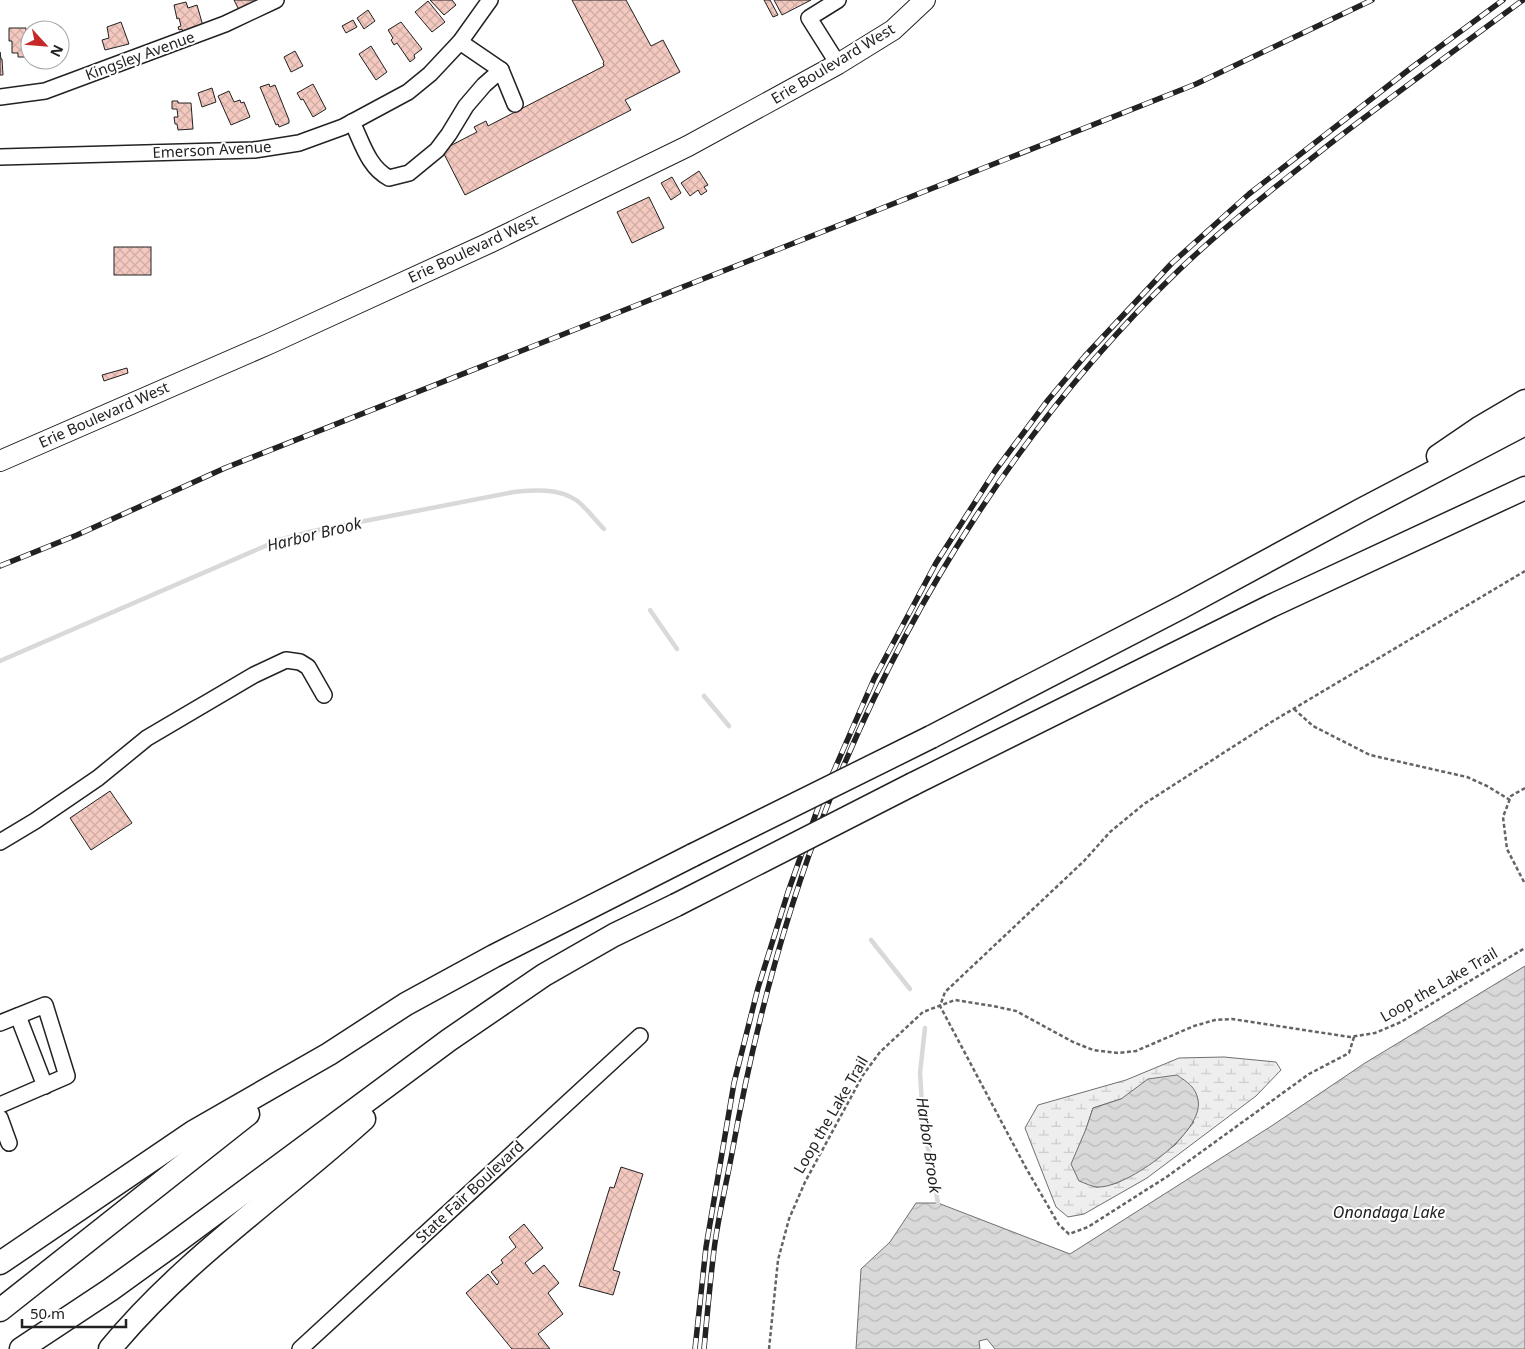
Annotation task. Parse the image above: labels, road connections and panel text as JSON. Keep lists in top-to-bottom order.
{
  "streets": {
    "main road": ["Erie Boulevard West"],
    "street": ["Kingsley Avenue", "Emerson Avenue", "State Fair Boulevard"],
    "path": ["Loop the Lake Trail"]
  },
  "water": ["Harbor Brook", "Onondaga Lake"],
  "scale_bar": "50 m",
  "north": "bottom right"
}
